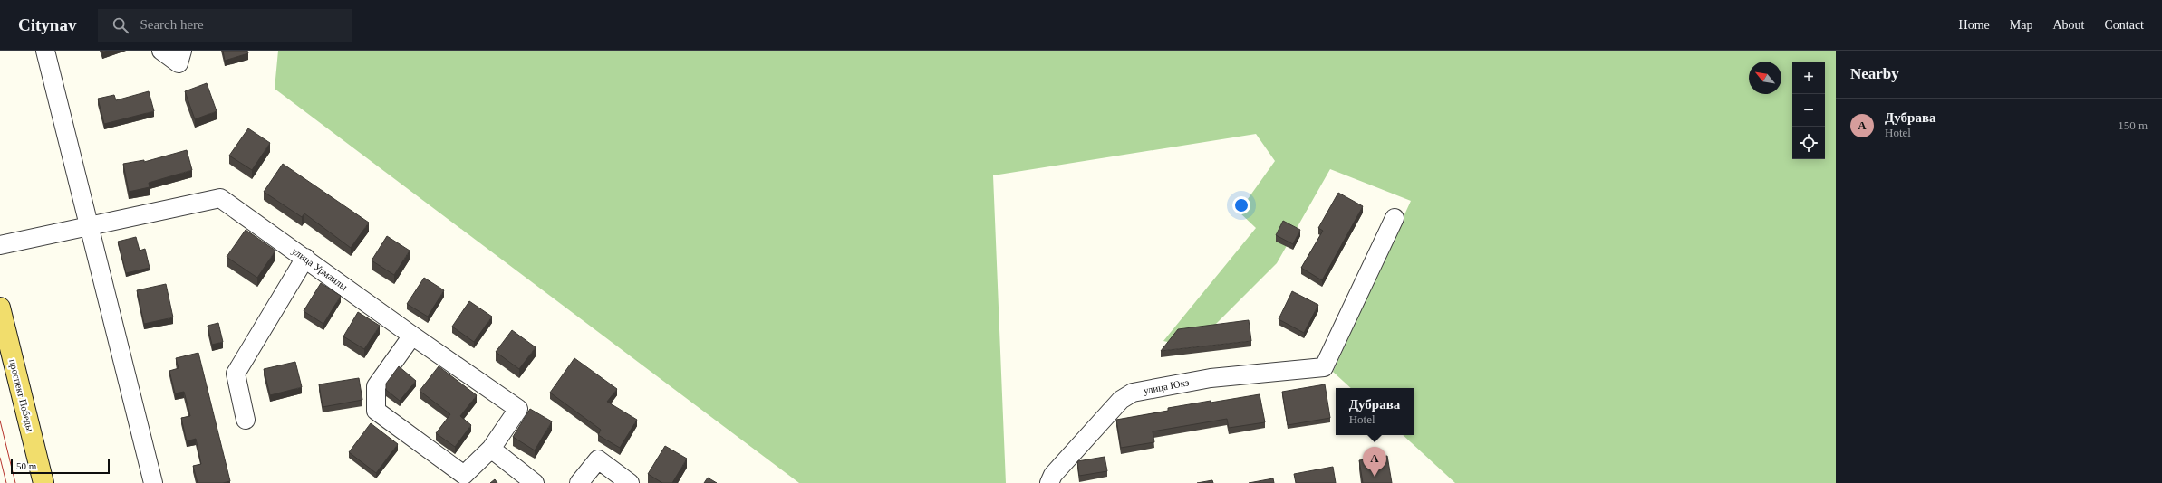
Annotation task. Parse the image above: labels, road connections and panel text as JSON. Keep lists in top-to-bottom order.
{
  "streets": {
    "main road": ["проспект Победы"],
    "street": ["улица Урманлы", "улица Юкэ"]
  },
  "scale_bar": "50 m",
  "north": "top left",
  "page": {
    "header": "Citynav",
    "search": "Search here",
    "nav": [
      "Home",
      "Map",
      "About",
      "Contact"
    ],
    "heading": "Nearby",
    "map_buttons": ["+", "−"],
    "list": [
      {
        "mark": "A",
        "name": "Дубрава",
        "note": "Hotel",
        "value": "150 m"
      }
    ],
    "popup": ["Дубрава", "Hotel"],
    "pins": "A",
    "scale": "50 m"
  }
}
